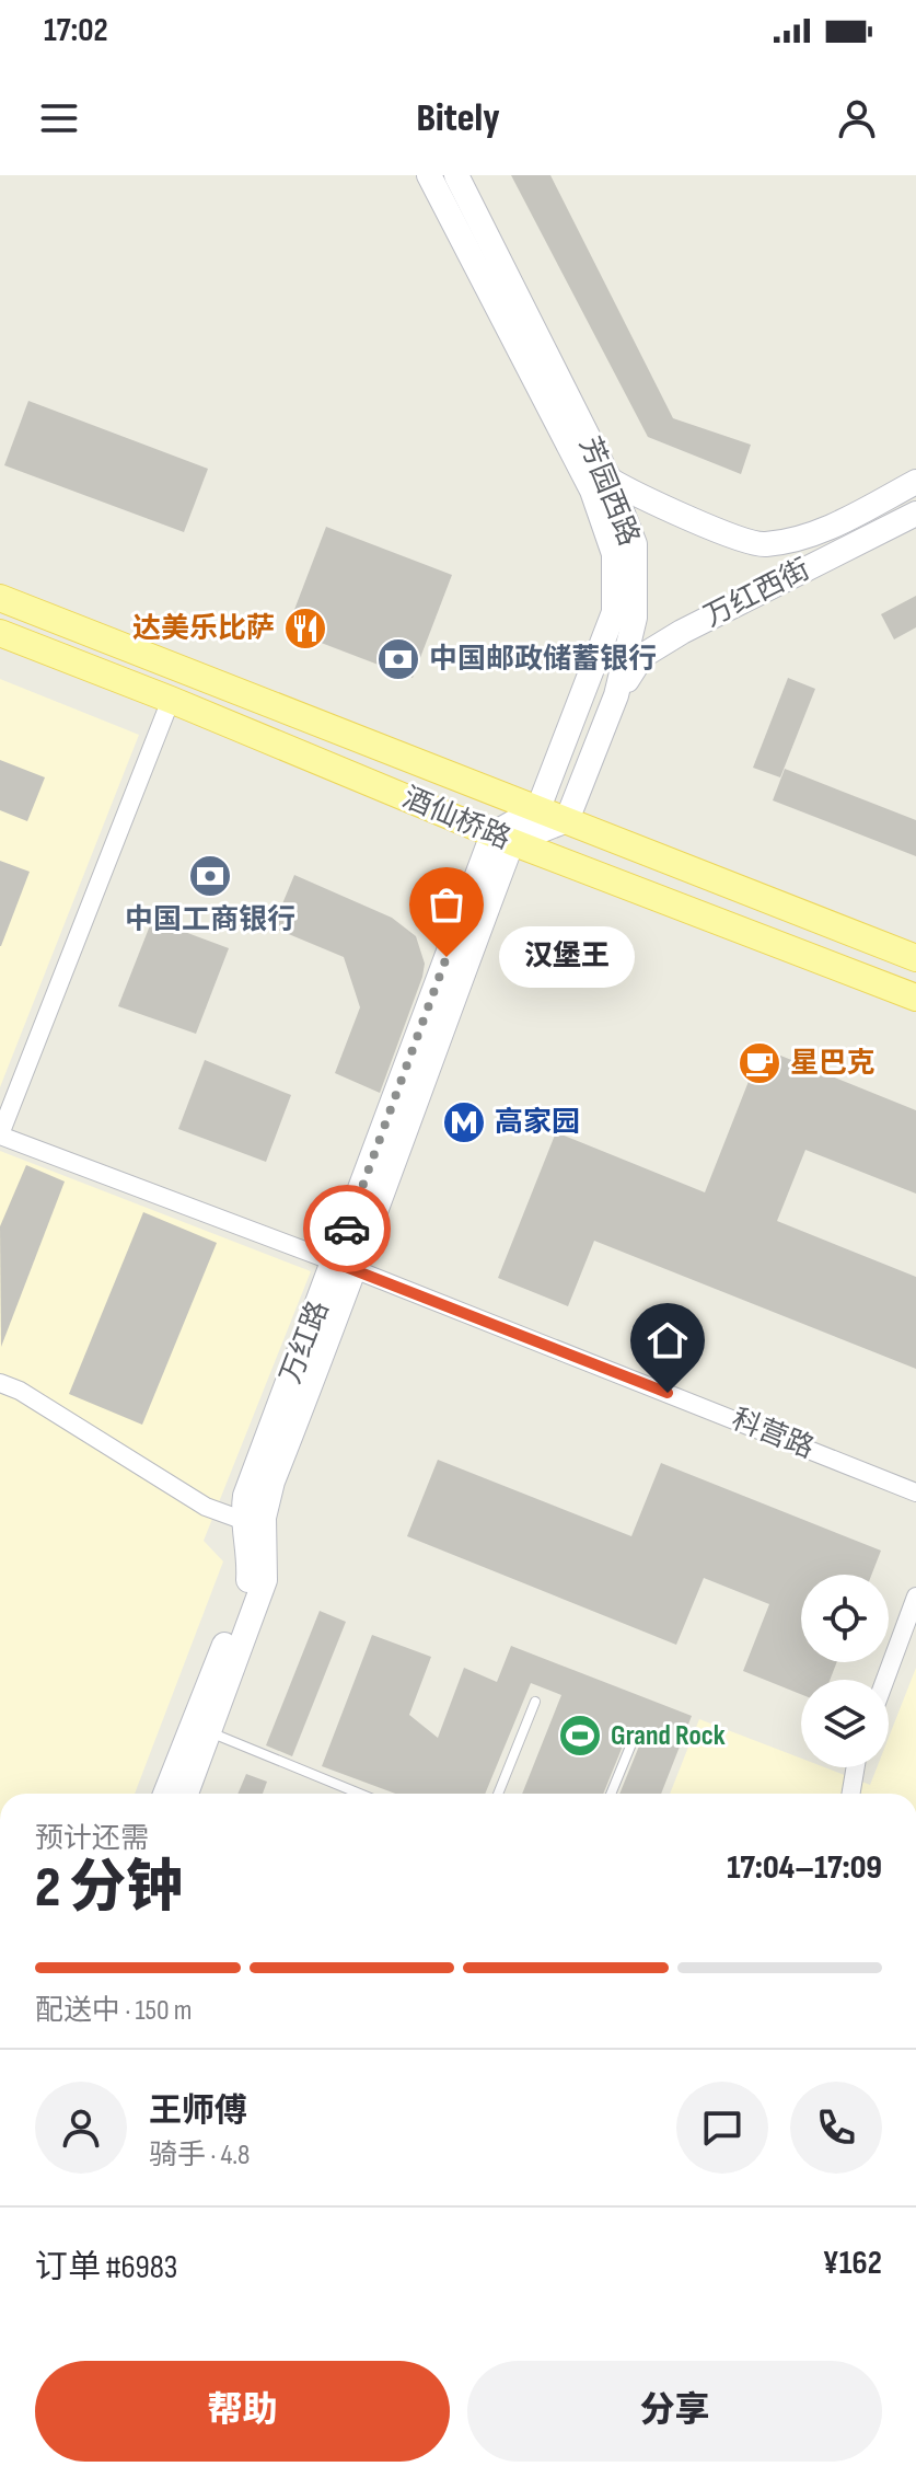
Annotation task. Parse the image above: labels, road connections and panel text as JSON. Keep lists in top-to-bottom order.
{
  "streets": {
    "main road": [
      "芳园西路",
      "万红西街",
      "酒仙桥路",
      "万红路"
    ],
    "street": ["科营路"]
  },
  "crossings": [
    ["芳园西路", "万红西街"],
    ["芳园西路", "酒仙桥路"],
    ["酒仙桥路", "万红路"],
    ["万红路", "科营路"]
  ],
  "places": {
    "restaurant": ["达美乐比萨"],
    "bank": ["中国邮政储蓄银行", "中国工商银行"],
    "other": ["汉堡王"],
    "cafe": ["星巴克"],
    "metro station": ["高家园"],
    "sports": ["Grand Rock"]
  },
  "page": {
    "status": "17:02",
    "header": "Bitely",
    "bubble": "汉堡王",
    "heading": ["2 分钟", "预计还需", "17:04–17:09"],
    "panel": [
      "王师傅",
      "骑手 · 4.8",
      "订单 #6983",
      "¥162"
    ],
    "bar": "配送中 · 150 m",
    "buttons": ["帮助", "分享"]
  }
}
